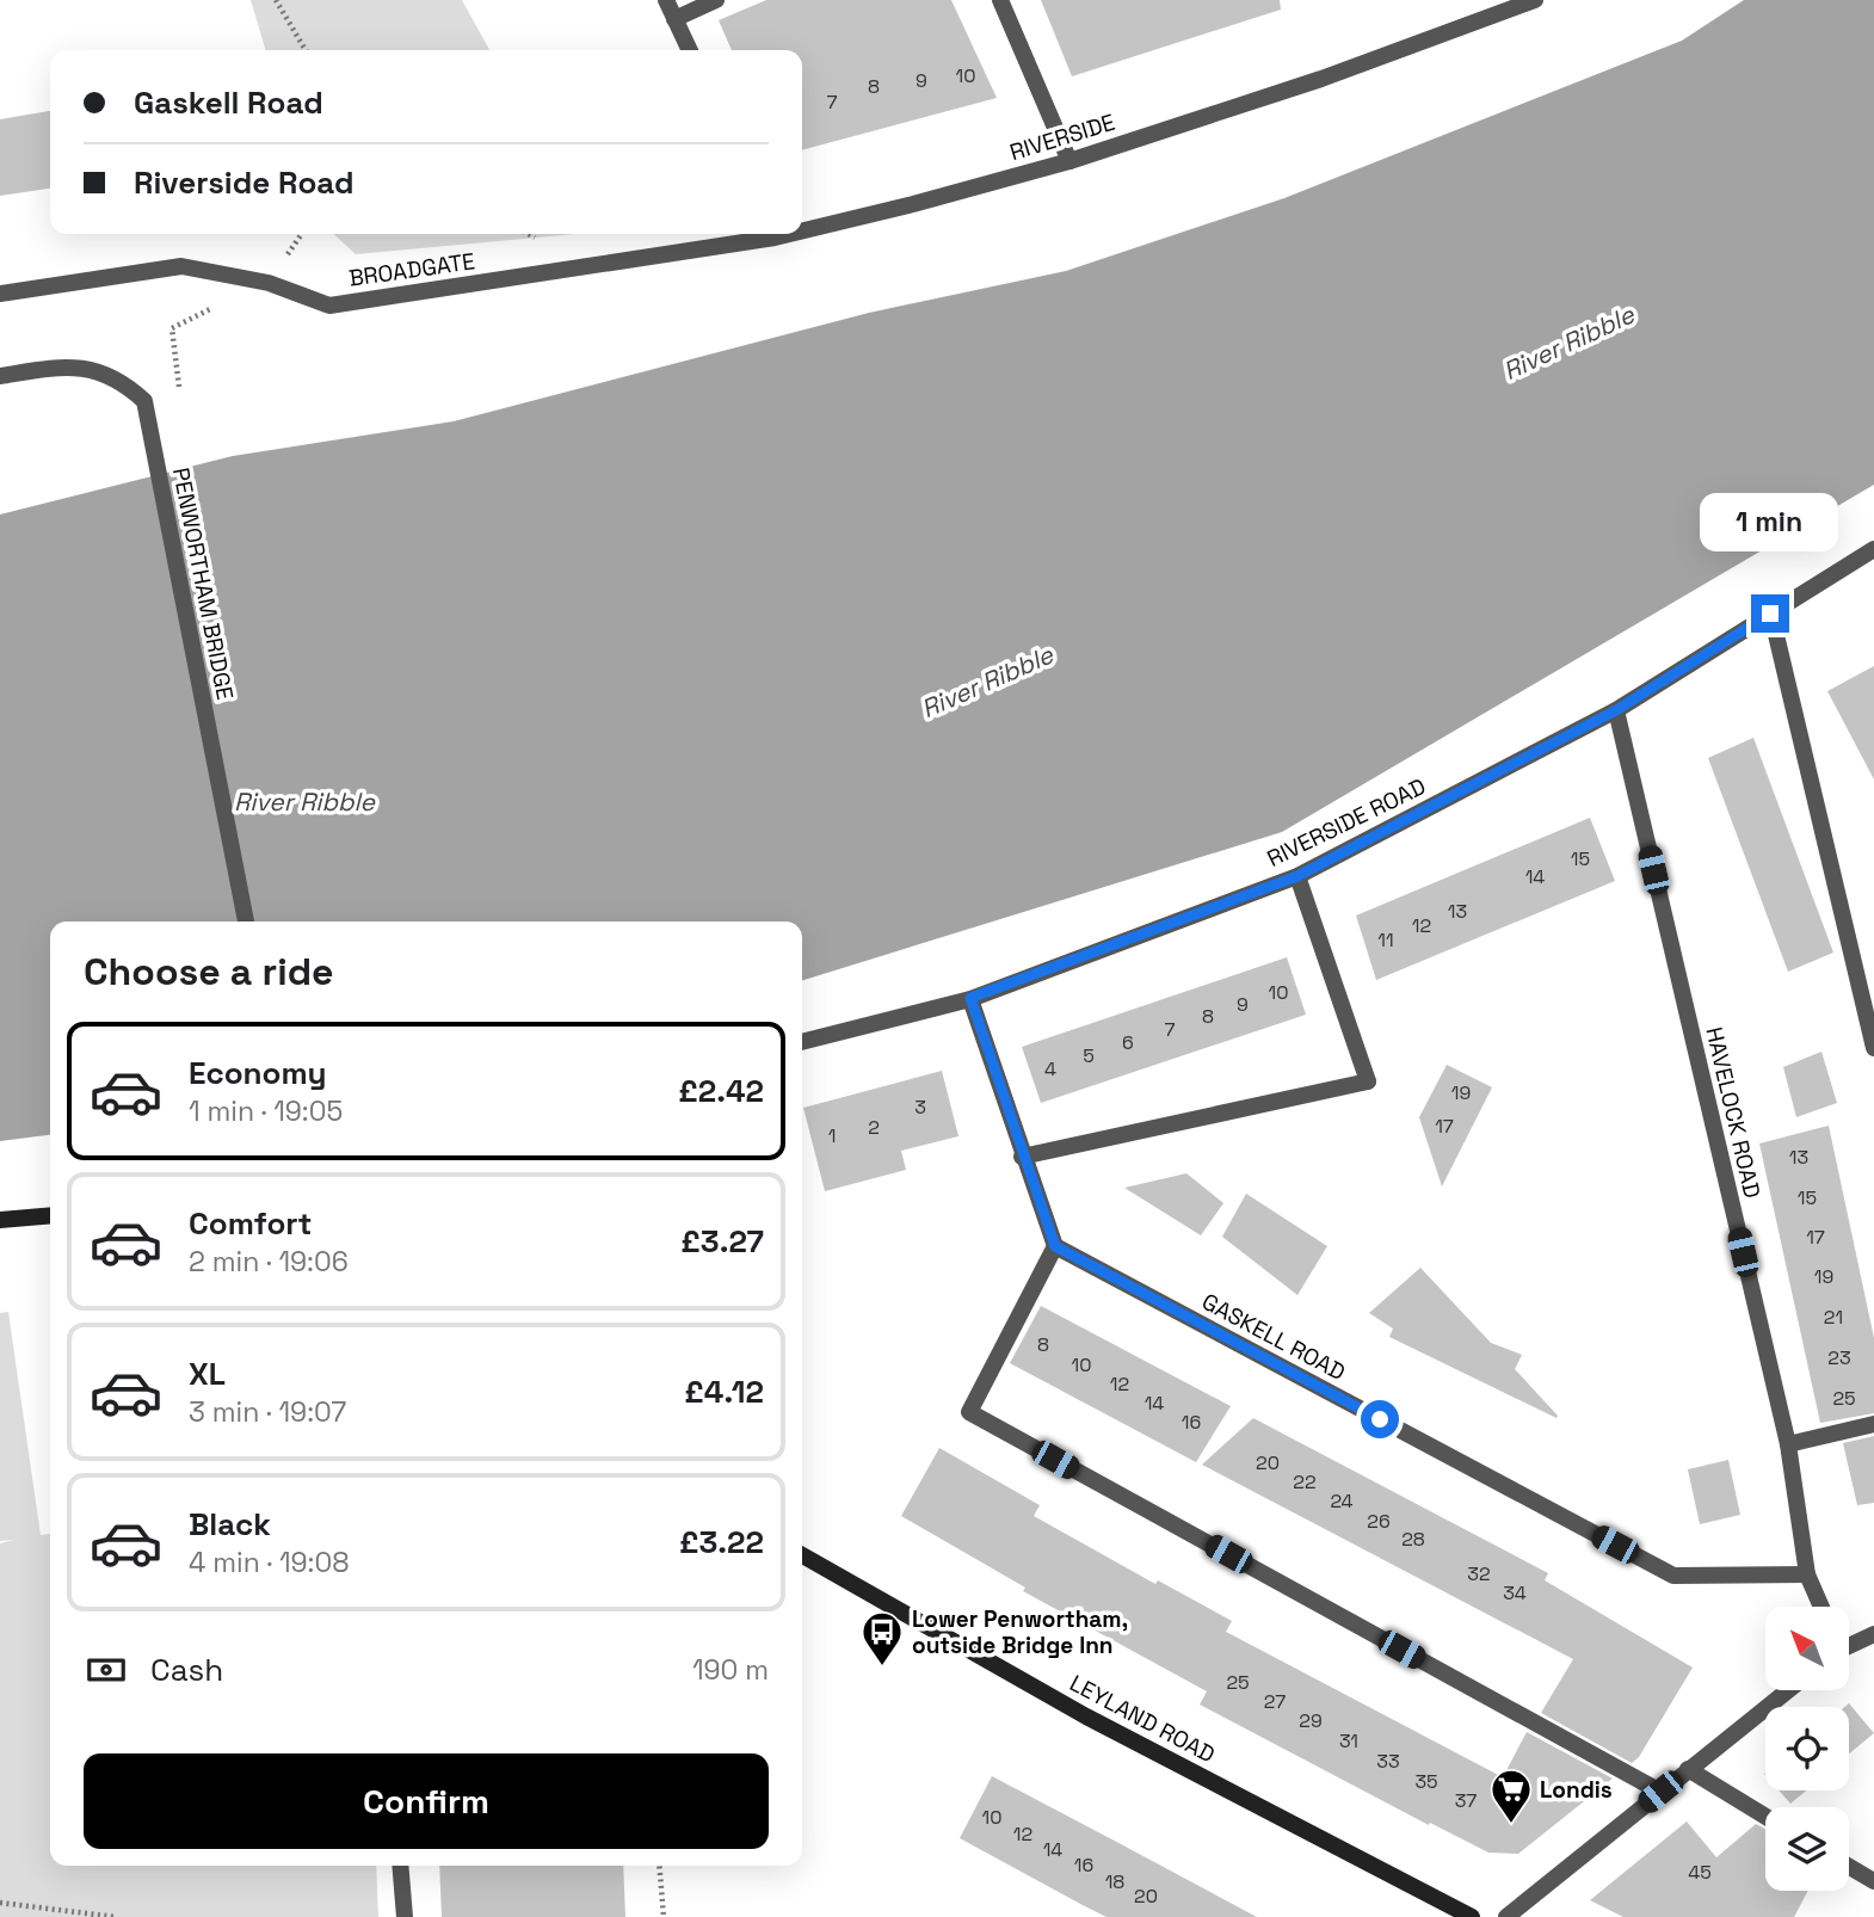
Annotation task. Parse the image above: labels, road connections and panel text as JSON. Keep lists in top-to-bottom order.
{
  "streets": {
    "main road": ["LEYLAND ROAD"],
    "street": [
      "RIVERSIDE",
      "BROADGATE",
      "PENWORTHAM BRIDGE",
      "RIVERSIDE ROAD",
      "HAVELOCK ROAD",
      "GASKELL ROAD"
    ]
  },
  "crossings": [
    ["RIVERSIDE", "BROADGATE"],
    ["RIVERSIDE ROAD", "HAVELOCK ROAD"],
    ["HAVELOCK ROAD", "GASKELL ROAD"]
  ],
  "water": ["River Ribble"],
  "places": {
    "bus stop": ["Lower Penwortham, outside Bridge Inn"],
    "supermarket": ["Londis"]
  },
  "house_numbers": [
    "10",
    "9",
    "8",
    "7",
    "15",
    "14",
    "13",
    "12",
    "11",
    "10",
    "9",
    "8",
    "7",
    "6",
    "5",
    "4",
    "19",
    "3",
    "17",
    "2",
    "1",
    "13",
    "15",
    "17",
    "19",
    "21",
    "8",
    "23",
    "10",
    "12",
    "25",
    "14",
    "16",
    "20",
    "22",
    "24",
    "26",
    "28",
    "32",
    "34",
    "25",
    "27",
    "29",
    "31",
    "33",
    "35",
    "37",
    "10",
    "12",
    "14",
    "16",
    "45",
    "18",
    "20"
  ],
  "north": "top left",
  "page": {
    "banner": ["Gaskell Road", "Riverside Road"],
    "bubble": "1 min",
    "heading": "Choose a ride",
    "list": [
      {
        "name": "Economy",
        "note": "1 min · 19:05",
        "value": "£2.42"
      },
      {
        "name": "Comfort",
        "note": "2 min · 19:06",
        "value": "£3.27"
      },
      {
        "name": "XL",
        "note": "3 min · 19:07",
        "value": "£4.12"
      },
      {
        "name": "Black",
        "note": "4 min · 19:08",
        "value": "£3.22"
      }
    ],
    "pay": ["Cash", "190 m"],
    "buttons": "Confirm"
  }
}
